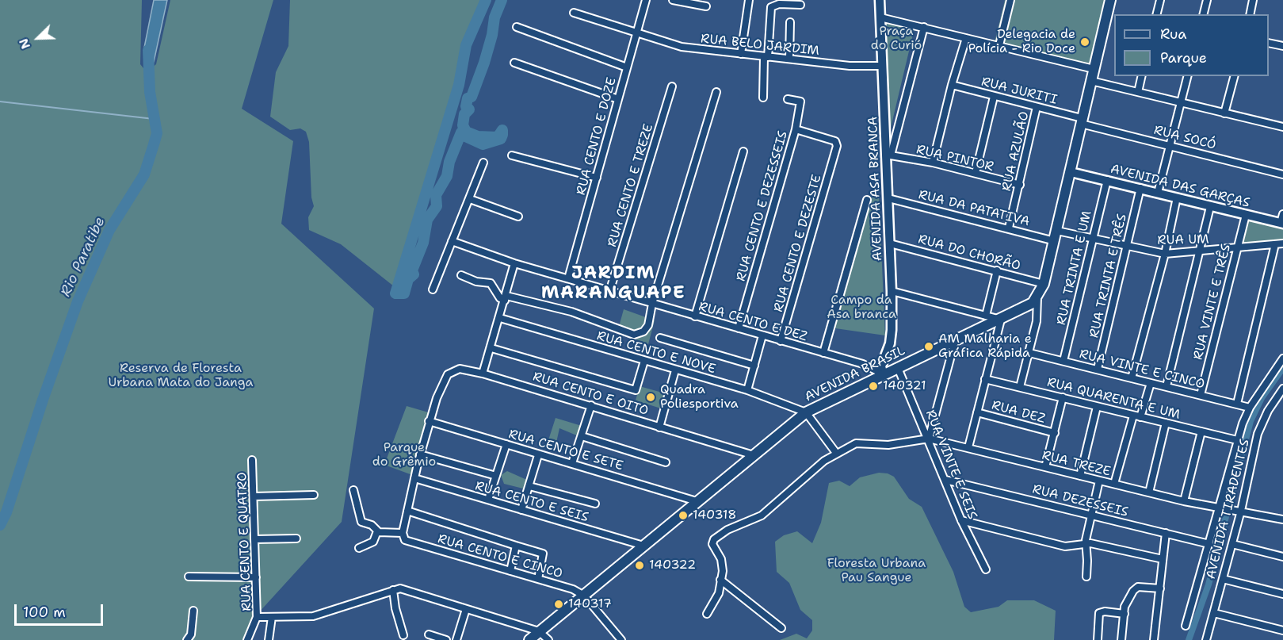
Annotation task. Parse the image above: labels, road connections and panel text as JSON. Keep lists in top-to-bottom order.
{
  "streets": {
    "main road": ["AVENIDA BRASIL"],
    "street": [
      "RUA BELO JARDIM",
      "RUA JURITI",
      "RUA CENTO E DOZE",
      "RUA SOCÓ",
      "RUA AZULÃO",
      "RUA PINTOR",
      "RUA CENTO E TREZE",
      "AVENIDA DAS GARÇAS",
      "AVENIDA ASA BRANCA",
      "RUA CENTO E DEZESSEIS",
      "RUA DA PATATIVA",
      "RUA UM",
      "RUA CENTO E DEZESTE",
      "RUA DO CHORÃO",
      "RUA TRINTA E UM",
      "RUA TRINTA E TRÊS",
      "RUA VINTE E TRÊS",
      "RUA CENTO E DEZ",
      "RUA CENTO E NOVE",
      "RUA VINTE E CINCO",
      "RUA CENTO E OITO",
      "RUA QUARENTA E UM",
      "RUA DEZ",
      "RUA CENTO E SETE",
      "RUA TREZE",
      "RUA VINTE E SEIS",
      "RUA DEZESSEIS",
      "RUA CENTO E SEIS",
      "AVENIDA TIRADENTES",
      "RUA CENTO E QUATRO",
      "RUA CENTO E CINCO"
    ]
  },
  "crossings": [
    ["RUA BELO JARDIM", "RUA CENTO E DOZE"],
    ["RUA BELO JARDIM", "AVENIDA ASA BRANCA"],
    ["RUA JURITI", "RUA SOCÓ"],
    ["RUA JURITI", "RUA AZULÃO"],
    ["RUA JURITI", "AVENIDA BRASIL"],
    ["RUA CENTO E DOZE", "RUA CENTO E DEZ"],
    ["RUA SOCÓ", "AVENIDA BRASIL"],
    ["RUA AZULÃO", "RUA PINTOR"],
    ["RUA AZULÃO", "RUA DA PATATIVA"],
    ["RUA PINTOR", "AVENIDA ASA BRANCA"],
    ["RUA CENTO E TREZE", "RUA CENTO E DEZ"],
    ["AVENIDA DAS GARÇAS", "RUA TRINTA E UM"],
    ["AVENIDA DAS GARÇAS", "RUA TRINTA E TRÊS"],
    ["AVENIDA DAS GARÇAS", "RUA VINTE E TRÊS"],
    ["AVENIDA DAS GARÇAS", "AVENIDA BRASIL"],
    ["AVENIDA ASA BRANCA", "RUA DA PATATIVA"],
    ["AVENIDA ASA BRANCA", "RUA DO CHORÃO"],
    ["AVENIDA ASA BRANCA", "RUA CENTO E DEZ"],
    ["AVENIDA ASA BRANCA", "AVENIDA BRASIL"],
    ["RUA CENTO E DEZESSEIS", "RUA CENTO E DEZESTE"],
    ["RUA CENTO E DEZESSEIS", "RUA CENTO E DEZ"],
    ["RUA DA PATATIVA", "AVENIDA BRASIL"],
    ["RUA UM", "RUA TRINTA E UM"],
    ["RUA UM", "RUA TRINTA E TRÊS"],
    ["RUA UM", "RUA VINTE E TRÊS"],
    ["RUA UM", "AVENIDA BRASIL"],
    ["RUA CENTO E DEZESTE", "RUA CENTO E DEZ"],
    ["RUA DO CHORÃO", "AVENIDA BRASIL"],
    ["RUA TRINTA E UM", "RUA VINTE E CINCO"],
    ["RUA TRINTA E TRÊS", "RUA VINTE E CINCO"],
    ["RUA VINTE E TRÊS", "RUA VINTE E CINCO"],
    ["RUA CENTO E DEZ", "AVENIDA BRASIL"],
    ["RUA CENTO E NOVE", "AVENIDA BRASIL"],
    ["RUA VINTE E CINCO", "AVENIDA TIRADENTES"],
    ["AVENIDA BRASIL", "RUA CENTO E OITO"],
    ["AVENIDA BRASIL", "RUA CENTO E SETE"],
    ["AVENIDA BRASIL", "RUA VINTE E SEIS"],
    ["AVENIDA BRASIL", "RUA CENTO E SEIS"],
    ["AVENIDA BRASIL", "RUA CENTO E QUATRO"],
    ["AVENIDA BRASIL", "RUA CENTO E CINCO"],
    ["RUA CENTO E OITO", "RUA CENTO E SETE"],
    ["RUA QUARENTA E UM", "AVENIDA TIRADENTES"],
    ["RUA TREZE", "RUA VINTE E SEIS"],
    ["RUA TREZE", "AVENIDA TIRADENTES"],
    ["RUA VINTE E SEIS", "RUA DEZESSEIS"],
    ["RUA DEZESSEIS", "AVENIDA TIRADENTES"]
  ],
  "districts": ["JARDIM MARANGUAPE"],
  "water": ["Rio Paratibe"],
  "parks": [
    "Praça do Curió",
    "Campo da Asa branca",
    "Reserva de Floresta Urbana Mata do Janga",
    "Parque do Grêmio",
    "Floresta Urbana Pau Sangue"
  ],
  "places": [
    "Delegacia de Polícia - Rio Doce",
    "AM Malharia e Gráfica Rápida",
    "140321",
    "Quadra Poliesportiva",
    "140318",
    "140322",
    "140317"
  ],
  "legend": ["Rua", "Parque"],
  "scale_bar": "100 m",
  "north": "bottom left"
}
